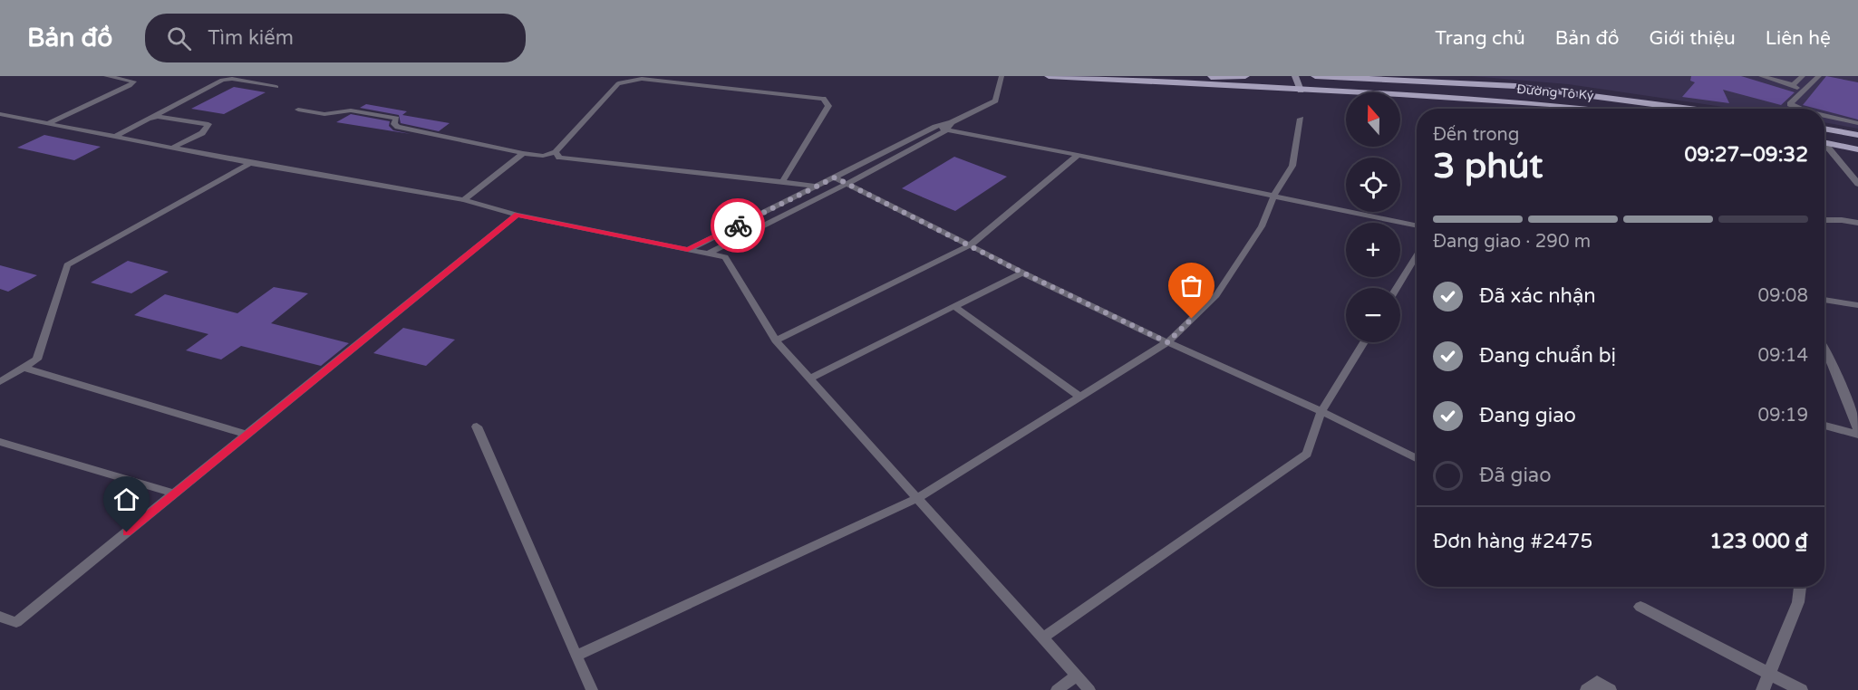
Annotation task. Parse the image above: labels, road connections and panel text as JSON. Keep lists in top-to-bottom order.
{
  "streets": {
    "main road": ["Đường Tô Ký"]
  },
  "north": "top",
  "page": {
    "header": "Bản đồ",
    "search": "Tìm kiếm",
    "nav": [
      "Trang chủ",
      "Bản đồ",
      "Giới thiệu",
      "Liên hệ"
    ],
    "map_buttons": ["+", "−"],
    "heading": ["3 phút", "Đến trong", "09:27–09:32"],
    "panel": ["Đơn hàng #2475", "123 000 ₫"],
    "bar": "Đang giao · 290 m",
    "list": [
      ["Đã xác nhận", "09:08"],
      ["Đang chuẩn bị", "09:14"],
      ["Đang giao", "09:19"],
      "Đã giao"
    ]
  }
}
